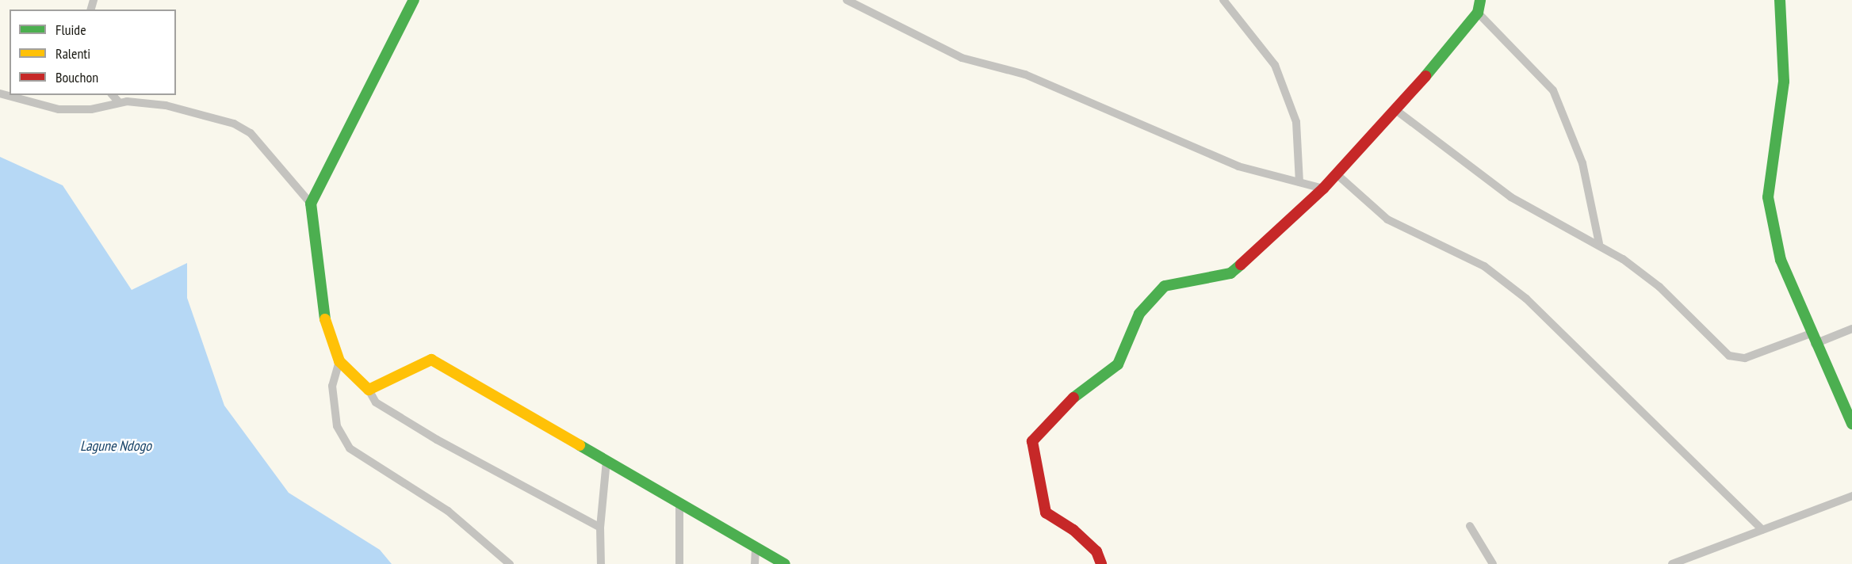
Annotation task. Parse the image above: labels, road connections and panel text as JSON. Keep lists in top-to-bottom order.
{
  "water": ["Lagune Ndogo"],
  "legend": ["Fluide", "Ralenti", "Bouchon"]
}
